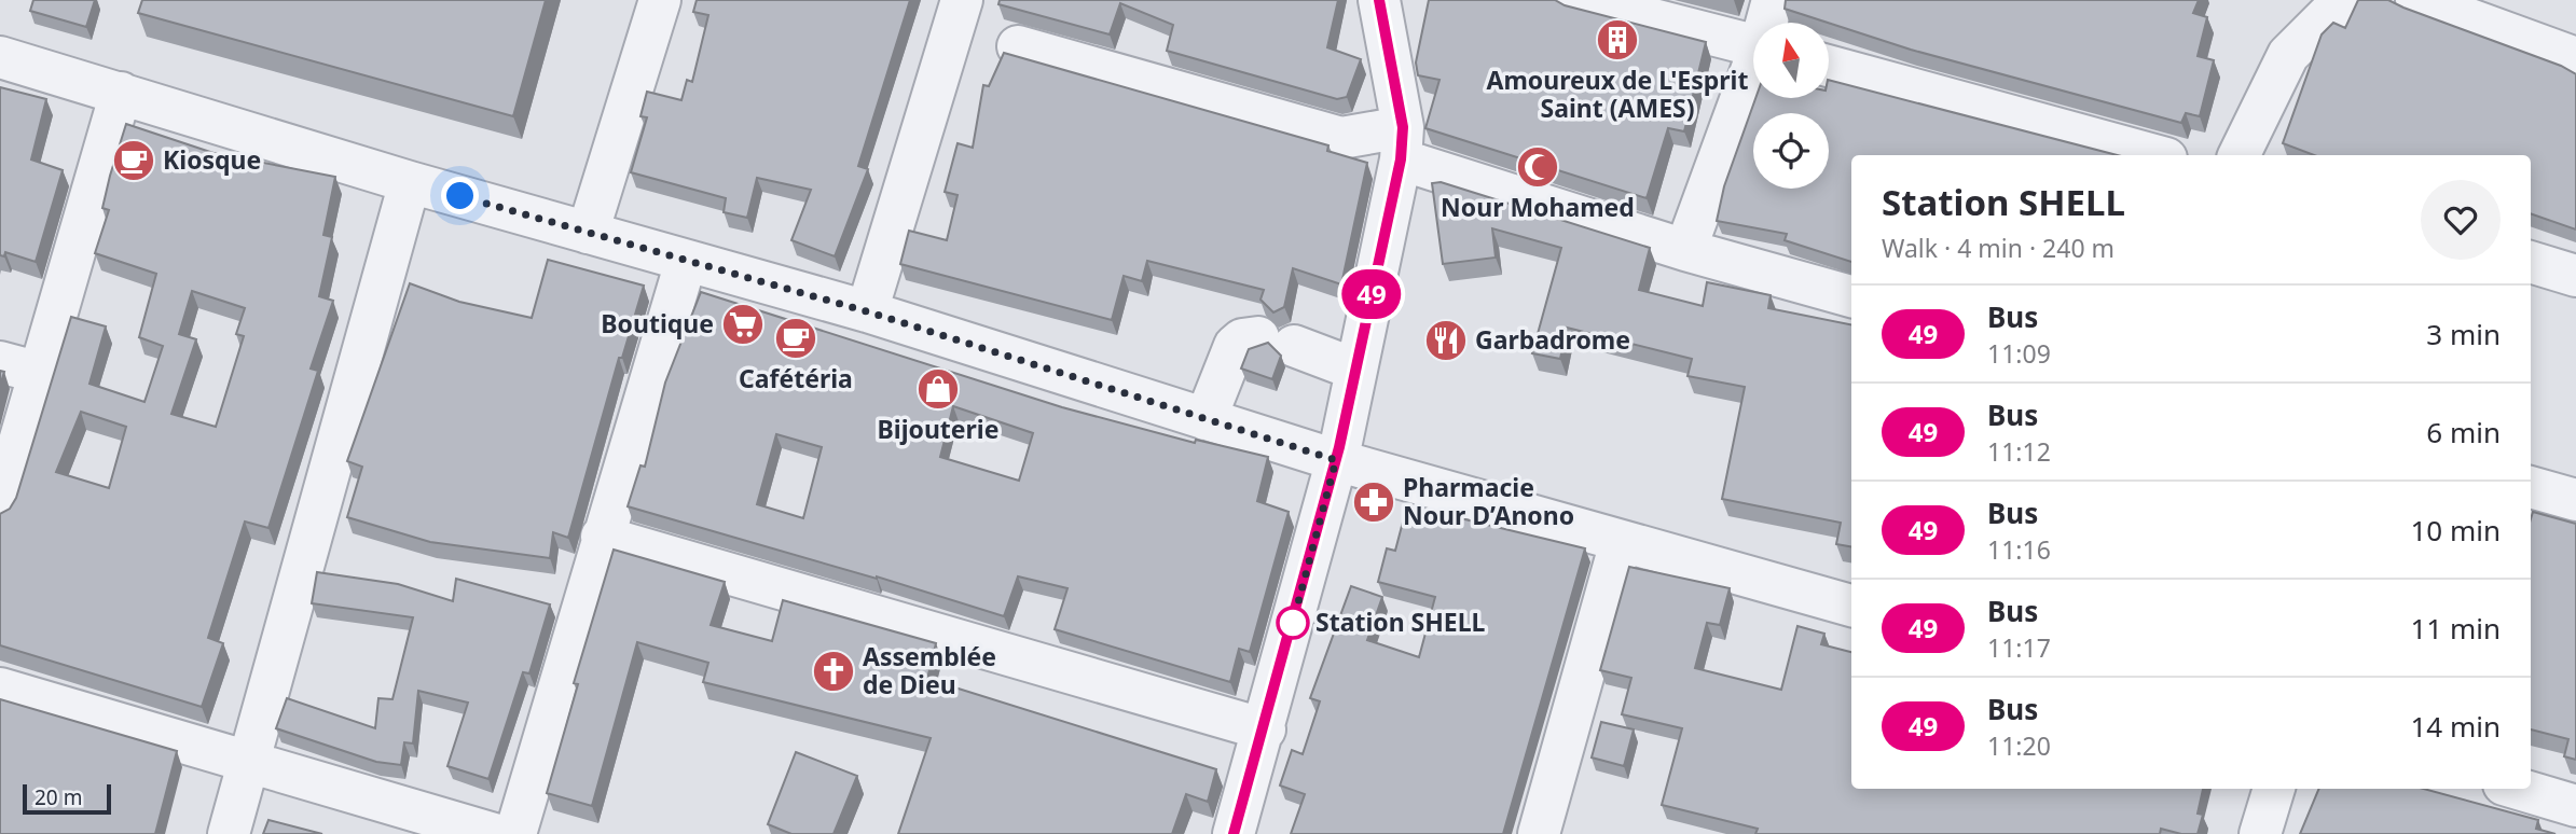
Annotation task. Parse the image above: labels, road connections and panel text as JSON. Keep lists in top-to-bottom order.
{
  "places": {
    "building": ["Amoureux de L'Esprit Saint (AMES)"],
    "cafe": ["Kiosque", "Cafétéria"],
    "mosque": ["Nour Mohamed"],
    "supermarket": ["Boutique"],
    "restaurant": ["Garbadrome"],
    "shop": ["Bijouterie"],
    "pharmacy": ["Pharmacie Nour D’Anono"],
    "other": ["Station SHELL"],
    "church": ["Assemblée de Dieu"]
  },
  "lines": ["bus line 49"],
  "scale_bar": "20 m",
  "north": "top",
  "page": {
    "on_map": "49",
    "heading": ["Station SHELL", "Walk · 4 min · 240 m"],
    "list": [
      {
        "mark": "49",
        "name": "Bus",
        "note": "11:09",
        "value": "3 min"
      },
      {
        "mark": "49",
        "name": "Bus",
        "note": "11:12",
        "value": "6 min"
      },
      {
        "mark": "49",
        "name": "Bus",
        "note": "11:16",
        "value": "10 min"
      },
      {
        "mark": "49",
        "name": "Bus",
        "note": "11:17",
        "value": "11 min"
      },
      {
        "mark": "49",
        "name": "Bus",
        "note": "11:20",
        "value": "14 min"
      }
    ],
    "scale": "20 m"
  }
}
